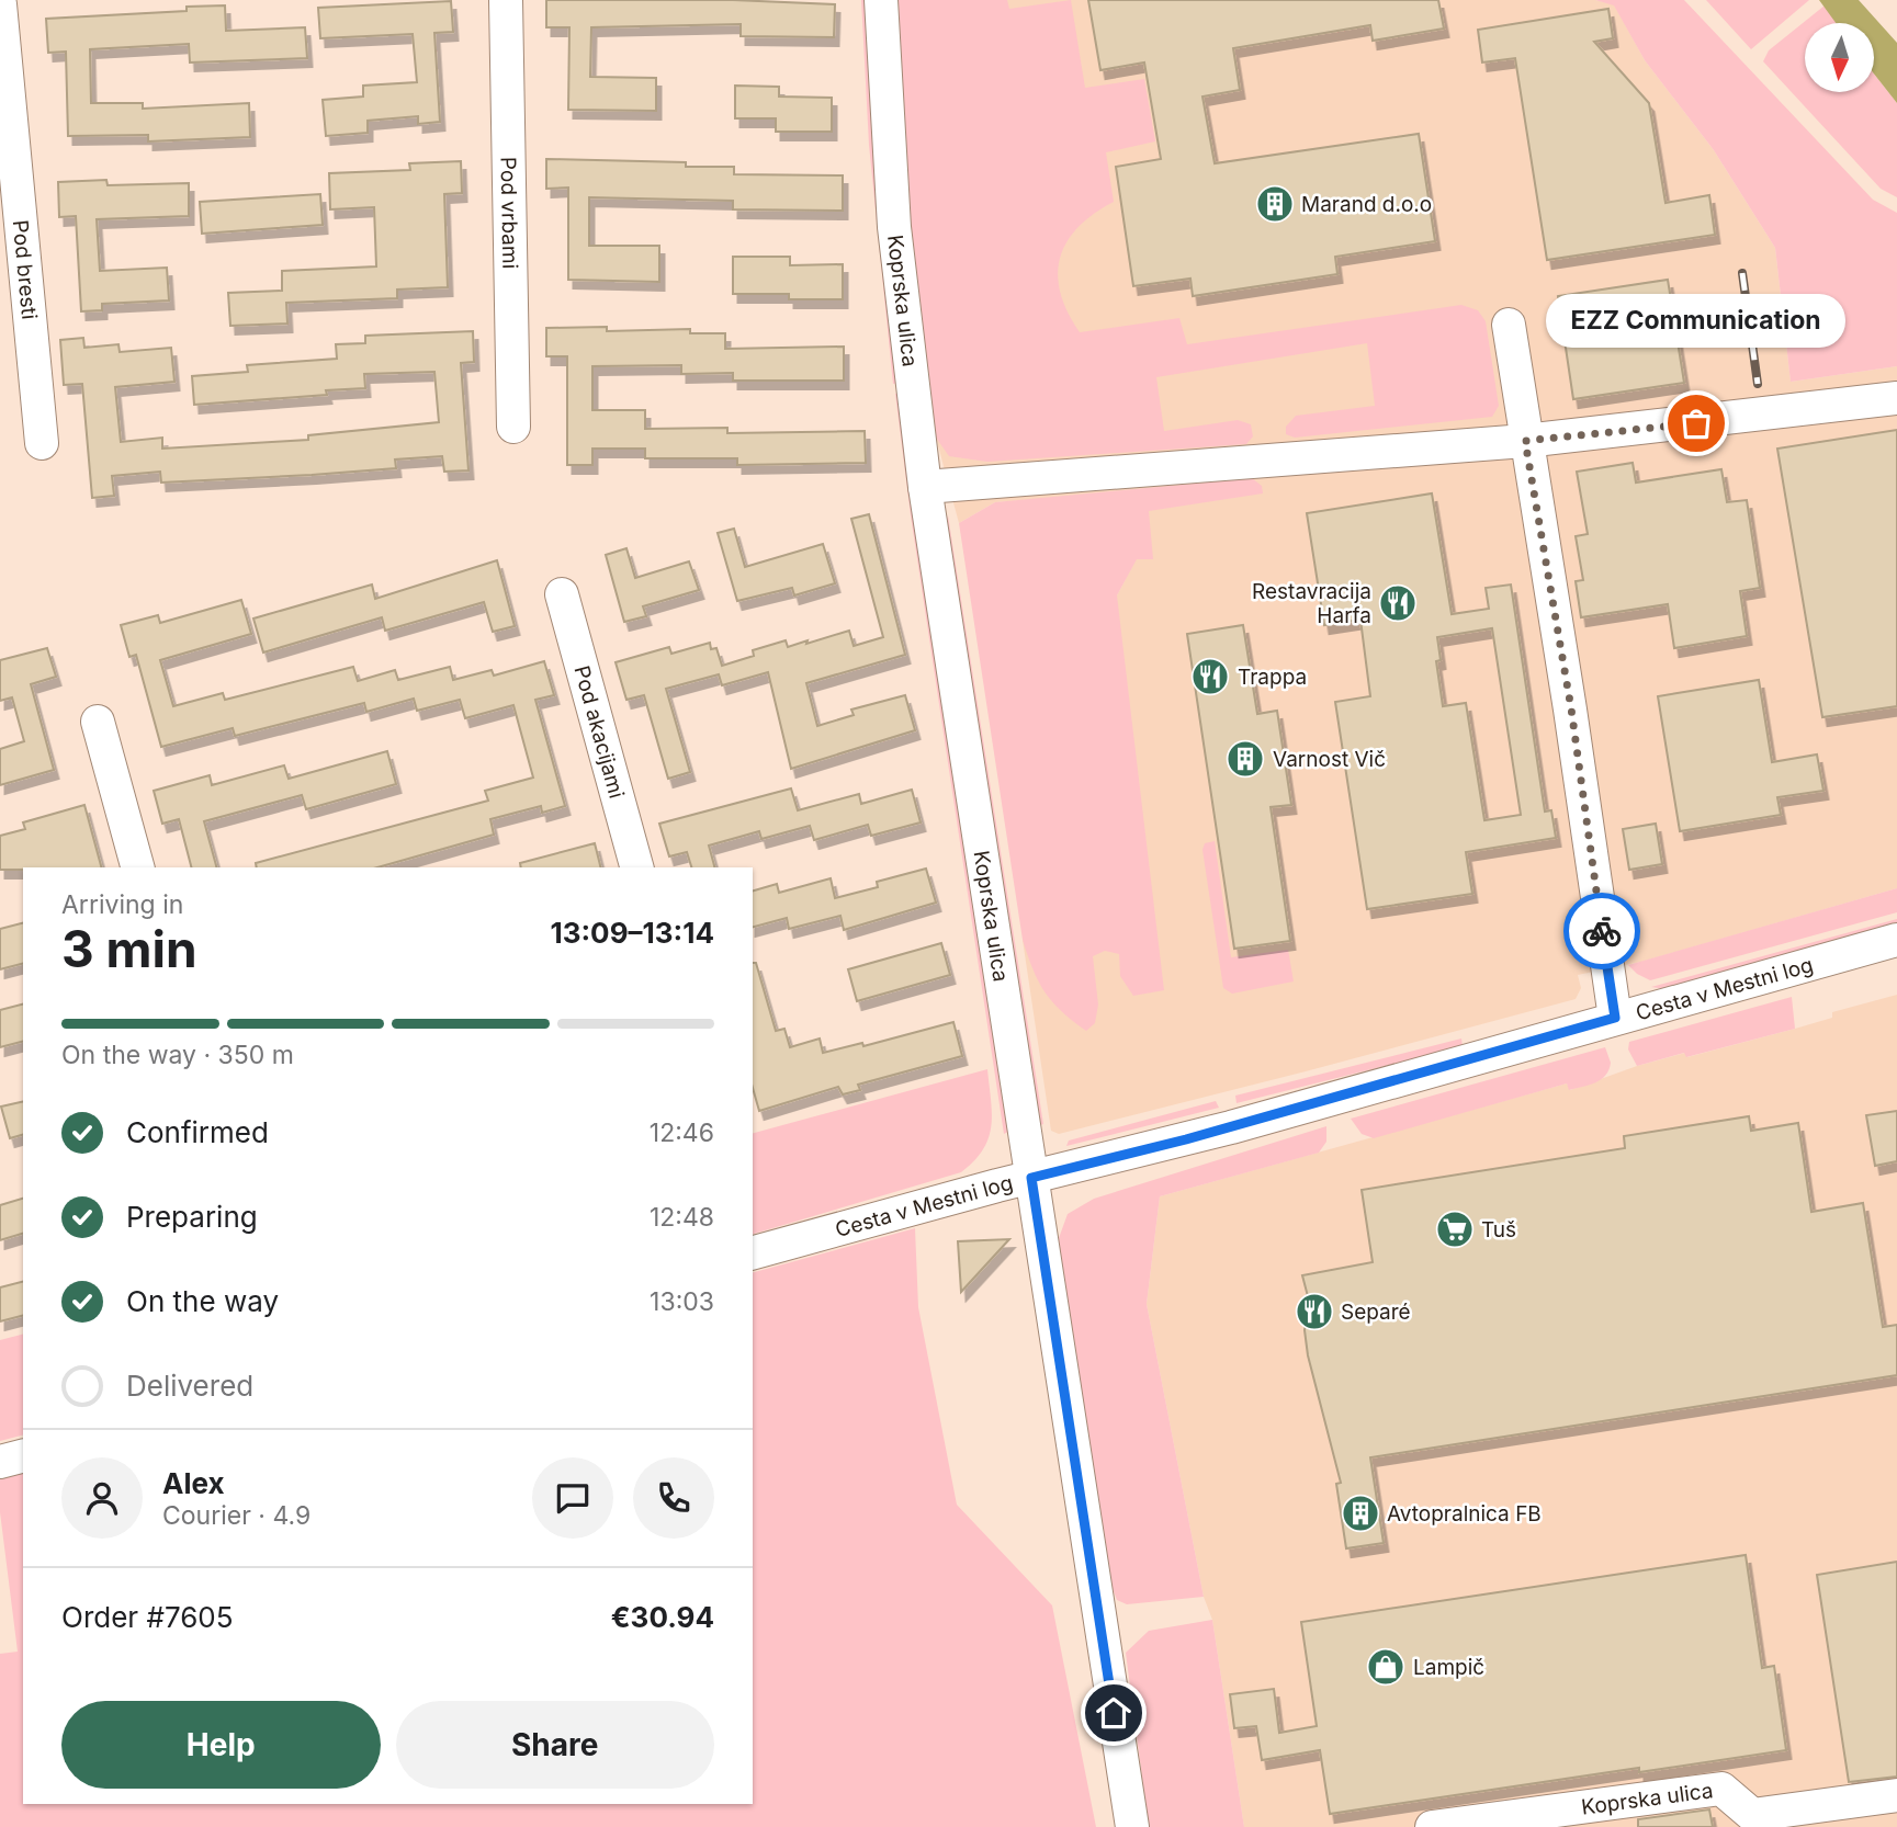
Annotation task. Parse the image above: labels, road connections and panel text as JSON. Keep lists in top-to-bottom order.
{
  "streets": {
    "street": [
      "Pod vrbami",
      "Pod bresti",
      "Koprska ulica",
      "Pod akacijami",
      "Cesta v Mestni log"
    ]
  },
  "crossings": [
    ["Koprska ulica", "Cesta v Mestni log"]
  ],
  "places": {
    "building": ["Marand d.o.o", "Varnost Vič", "Avtopralnica FB"],
    "other": ["EZZ Communication"],
    "restaurant": ["Restavracija Harfa", "Trappa", "Separé"],
    "supermarket": ["Tuš"],
    "shop": ["Lampič"]
  },
  "north": "bottom",
  "page": {
    "bubble": "EZZ Communication",
    "heading": ["3 min", "Arriving in", "13:09–13:14"],
    "panel": [
      "Alex",
      "Courier · 4.9",
      "Order #7605",
      "€30.94"
    ],
    "bar": "On the way · 350 m",
    "list": [
      ["Confirmed", "12:46"],
      ["Preparing", "12:48"],
      ["On the way", "13:03"],
      "Delivered"
    ],
    "buttons": ["Help", "Share"]
  }
}
